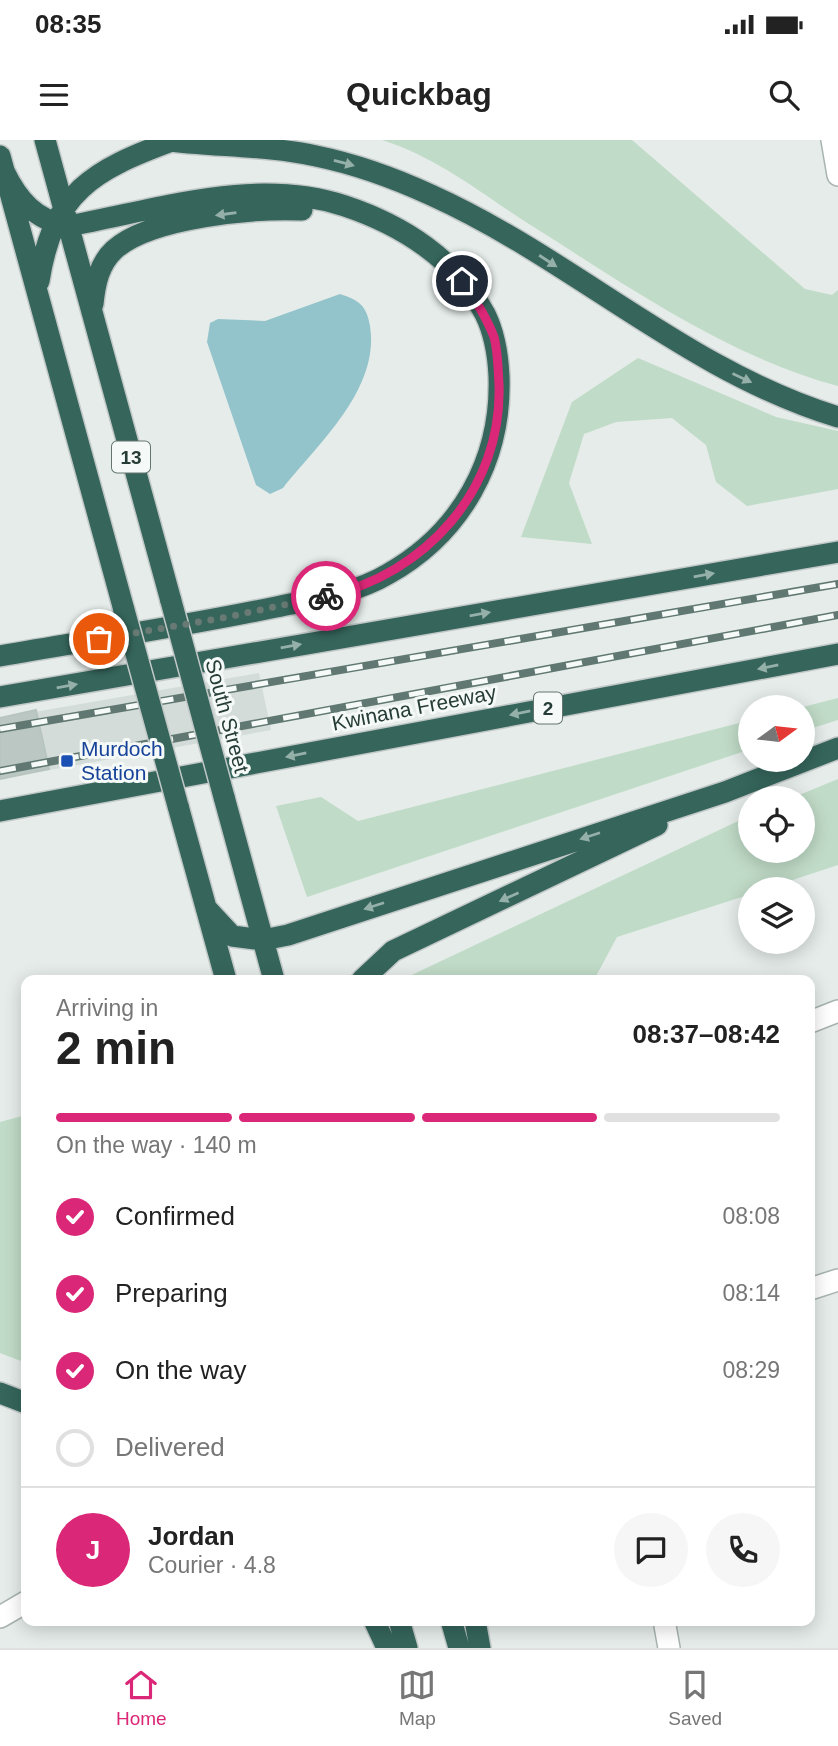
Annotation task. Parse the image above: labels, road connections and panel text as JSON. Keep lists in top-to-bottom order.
{
  "streets": {
    "highway": [
      "13",
      "Kwinana Freeway",
      "2",
      "South Street"
    ]
  },
  "places": {
    "transit": ["Murdoch Station"]
  },
  "north": "right",
  "page": {
    "status": "08:35",
    "header": "Quickbag",
    "heading": ["2 min", "Arriving in", "08:37–08:42"],
    "panel": ["Jordan", "Courier · 4.8"],
    "bar": "On the way · 140 m",
    "list": [
      ["Confirmed", "08:08"],
      ["Preparing", "08:14"],
      ["On the way", "08:29"],
      "Delivered"
    ],
    "round": "J",
    "tabs": ["Home", "Map", "Saved"]
  }
}
